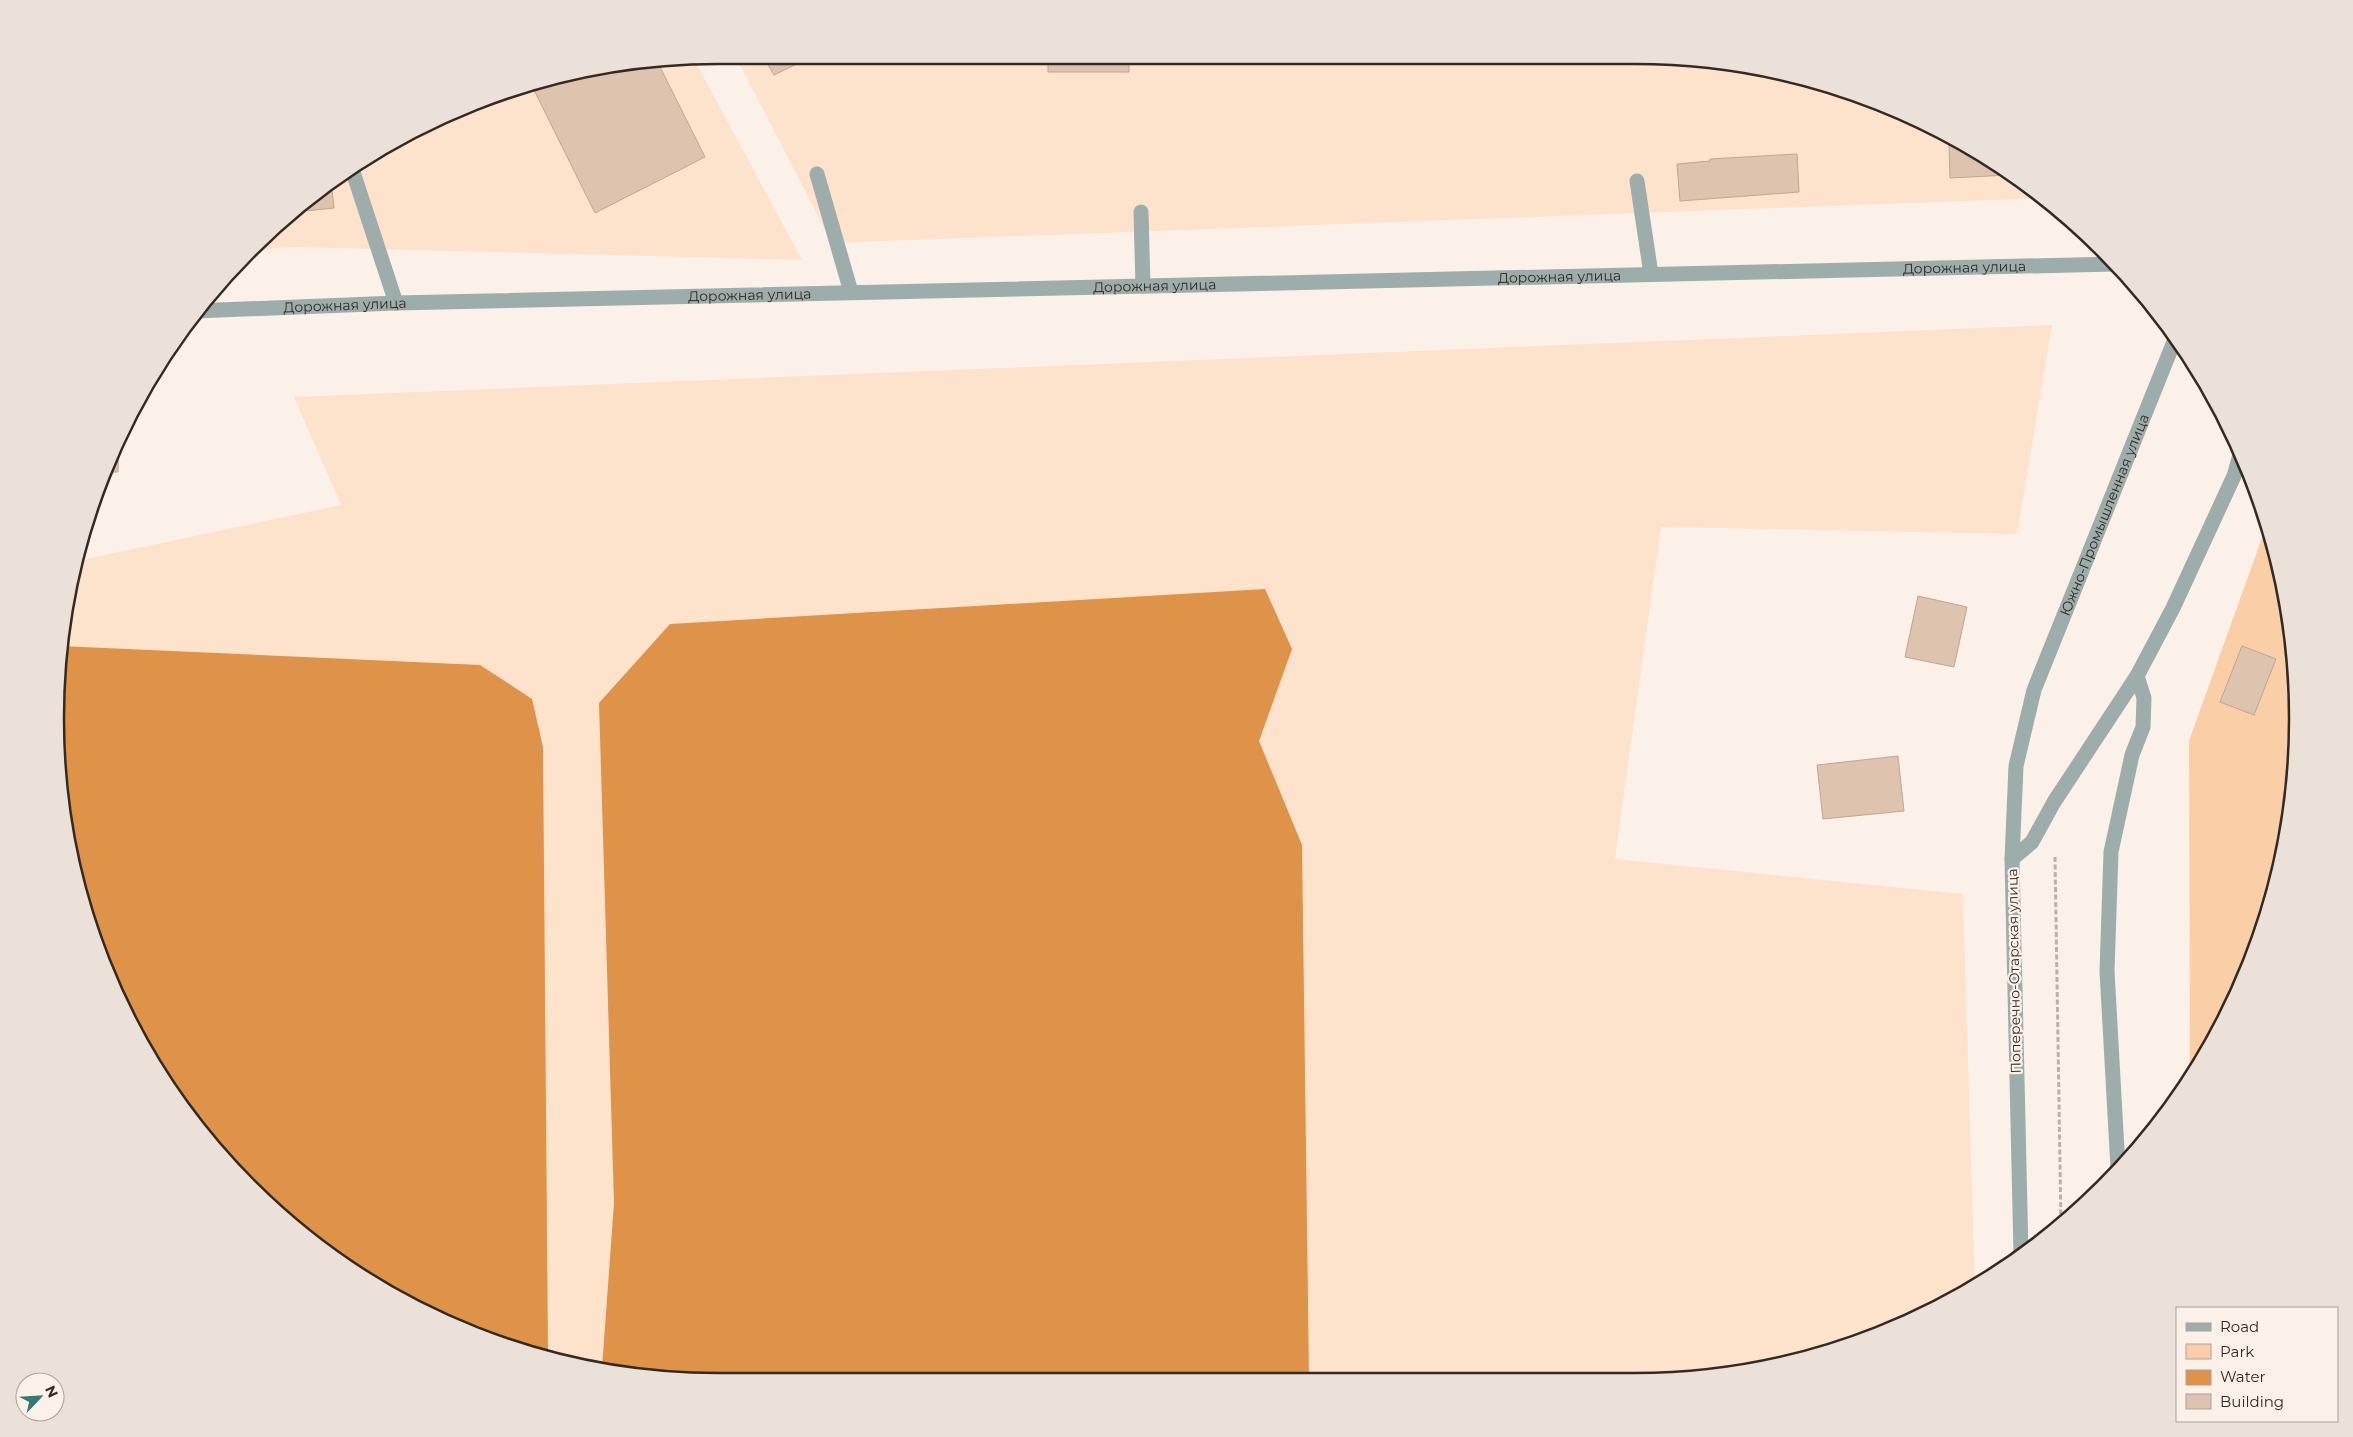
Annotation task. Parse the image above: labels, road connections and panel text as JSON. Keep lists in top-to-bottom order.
{
  "streets": {
    "street": ["Дорожная улица", "Южно-Промышленная улица", "Поперечно-Отарская улица"]
  },
  "crossings": [
    ["Южно-Промышленная улица", "Поперечно-Отарская улица"]
  ],
  "legend": [
    "Road",
    "Park",
    "Water",
    "Building"
  ],
  "north": "top right"
}
